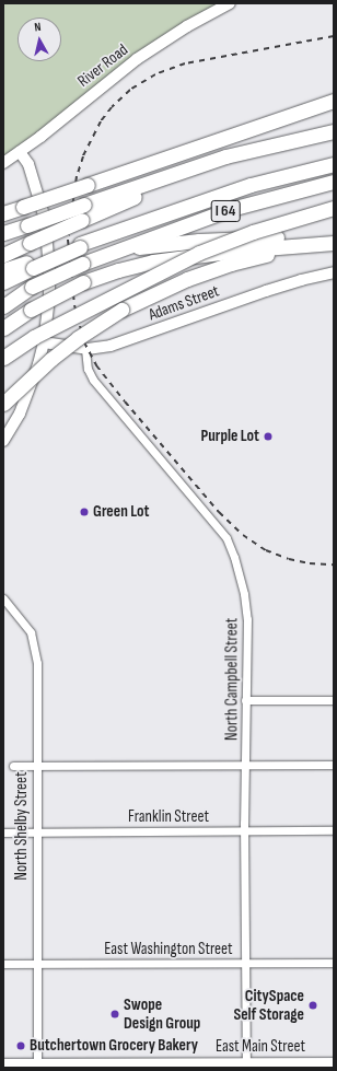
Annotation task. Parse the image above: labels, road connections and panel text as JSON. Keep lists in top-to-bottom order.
{
  "streets": {
    "highway": ["I 64"],
    "main road": ["East Main Street"],
    "street": [
      "River Road",
      "Adams Street",
      "North Campbell Street",
      "Franklin Street",
      "North Shelby Street",
      "East Washington Street"
    ]
  },
  "crossings": [
    ["Adams Street", "North Campbell Street"],
    ["North Campbell Street", "Franklin Street"],
    ["North Campbell Street", "East Washington Street"],
    ["North Campbell Street", "East Main Street"],
    ["Franklin Street", "North Shelby Street"],
    ["North Shelby Street", "East Washington Street"],
    ["North Shelby Street", "East Main Street"]
  ],
  "places": [
    "Purple Lot",
    "Green Lot",
    "CitySpace Self Storage",
    "Swope Design Group",
    "Butchertown Grocery Bakery"
  ],
  "north": "top"
}
